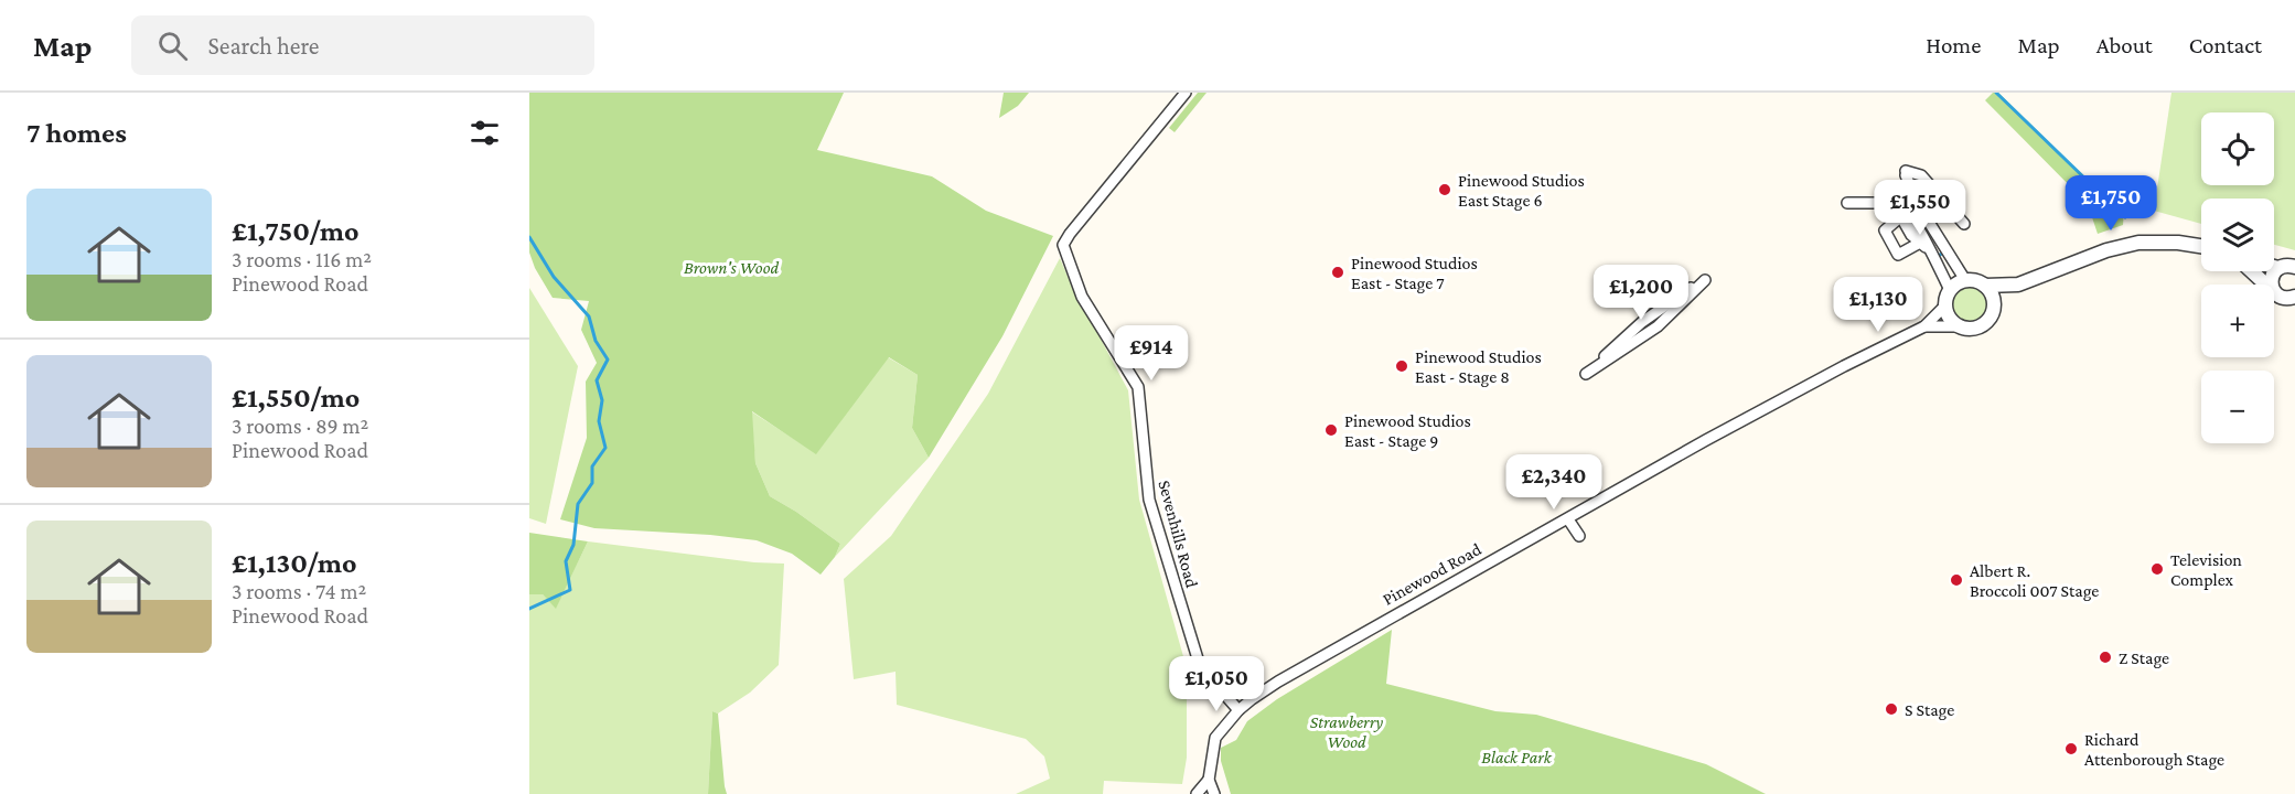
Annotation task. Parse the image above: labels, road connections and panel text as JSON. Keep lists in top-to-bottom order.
{
  "streets": {
    "street": ["Sevenhills Road", "Pinewood Road"]
  },
  "crossings": [
    ["Sevenhills Road", "Pinewood Road"]
  ],
  "parks": ["Brown's Wood", "Strawberry Wood", "Black Park"],
  "places": [
    "Pinewood Studios East Stage 6",
    "Pinewood Studios East - Stage 7",
    "Pinewood Studios East - Stage 8",
    "Pinewood Studios East - Stage 9",
    "Television Complex",
    "Albert R. Broccoli 007 Stage",
    "Z Stage",
    "S Stage",
    "Richard Attenborough Stage"
  ],
  "page": {
    "header": "Map",
    "search": "Search here",
    "nav": [
      "Home",
      "Map",
      "About",
      "Contact"
    ],
    "heading": "7 homes",
    "map_buttons": ["+", "−"],
    "list": [
      {
        "name": "£1,750/mo",
        "note": "3 rooms · 116 m² · Pinewood Road"
      },
      {
        "name": "£1,550/mo",
        "note": "3 rooms · 89 m² · Pinewood Road"
      },
      {
        "name": "£1,130/mo",
        "note": "3 rooms · 74 m² · Pinewood Road"
      }
    ],
    "price": [
      "£1,750",
      "£1,550",
      "£1,200",
      "£1,130",
      "£914",
      "£2,340",
      "£1,050"
    ]
  }
}
